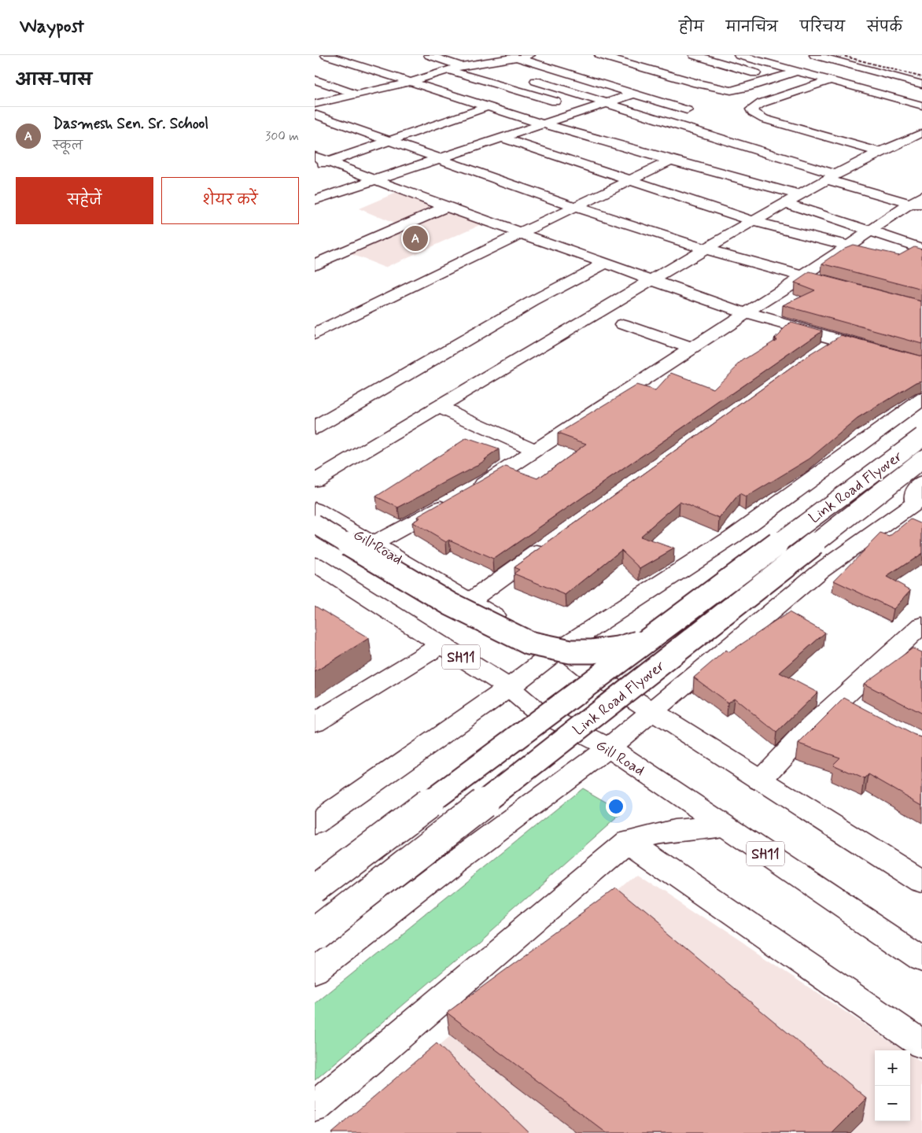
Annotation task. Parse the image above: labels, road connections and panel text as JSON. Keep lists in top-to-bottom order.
{
  "streets": {
    "street": ["Link Road Flyover", "Gill Road", "SH11"]
  },
  "page": {
    "header": "Waypost",
    "nav": [
      "होम",
      "मानचित्र",
      "परिचय",
      "संपर्क"
    ],
    "heading": "आस-पास",
    "list": [
      {
        "mark": "A",
        "name": "Dasmesh Sen. Sr. School",
        "note": "स्कूल",
        "value": "300 m"
      }
    ],
    "buttons": ["सहेजें", "शेयर करें"],
    "pins": "A",
    "map_buttons": ["+", "−"]
  }
}
